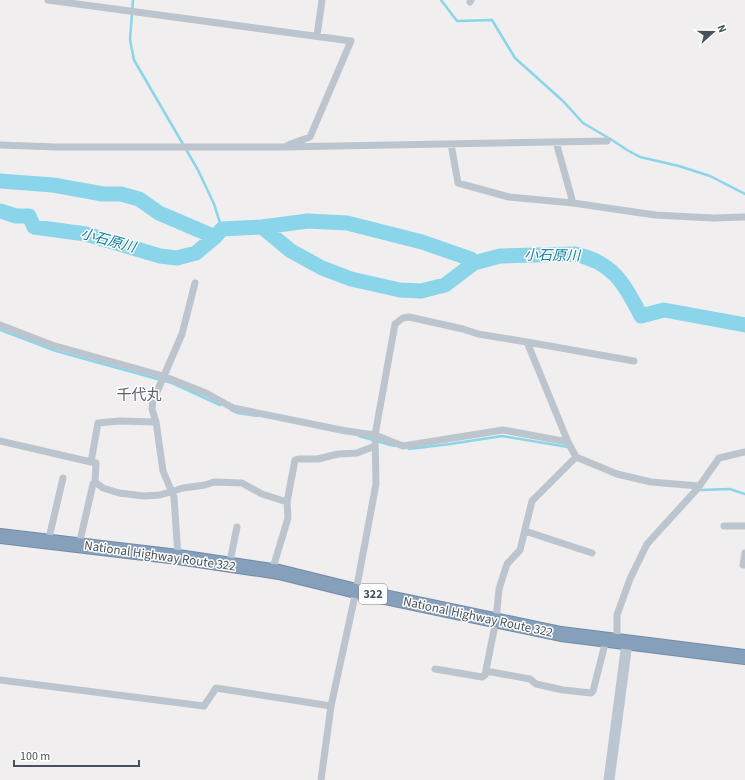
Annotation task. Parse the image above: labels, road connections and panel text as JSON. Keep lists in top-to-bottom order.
{
  "streets": {
    "highway": ["National Highway Route 322", "322"]
  },
  "districts": ["千代丸"],
  "water": ["小石原川"],
  "scale_bar": "100 m",
  "north": "right"
}
